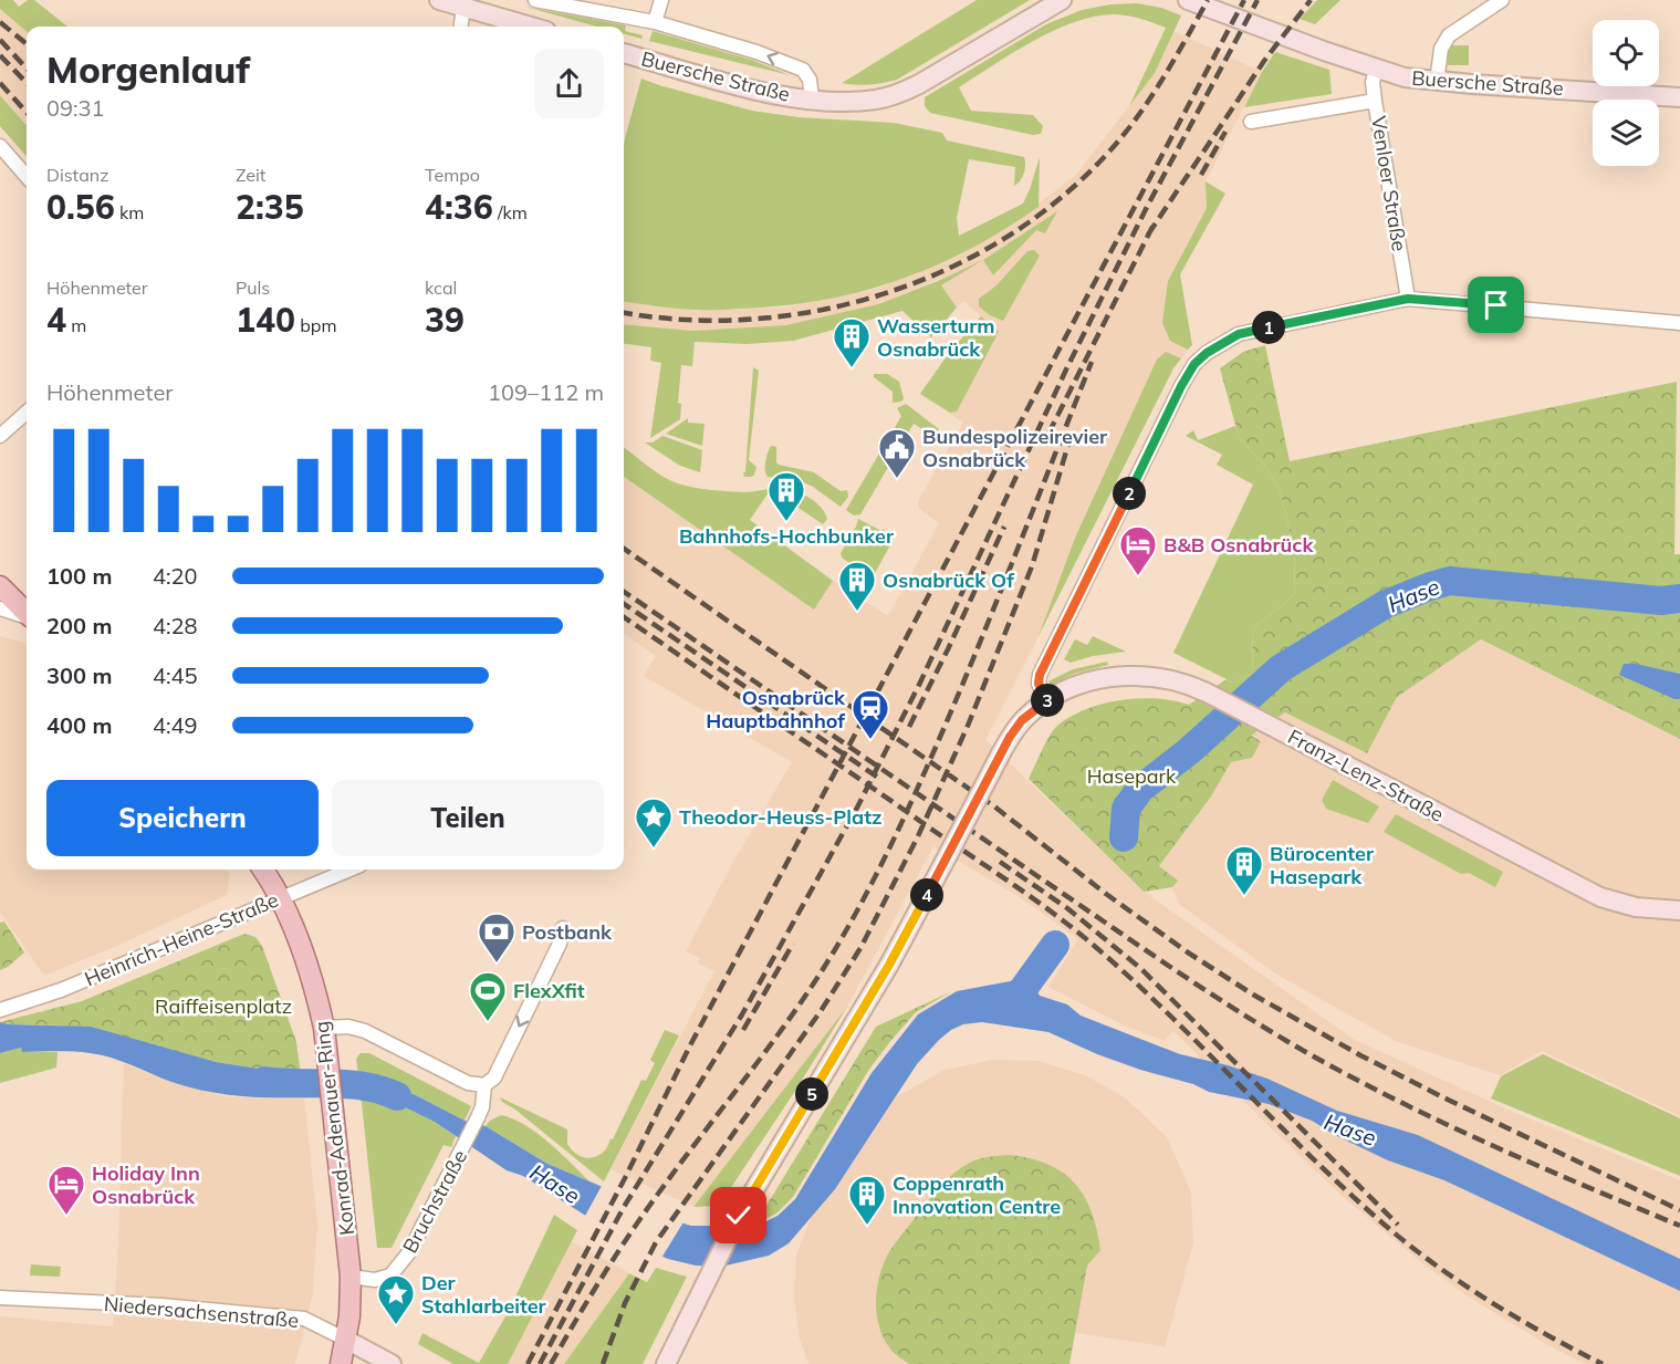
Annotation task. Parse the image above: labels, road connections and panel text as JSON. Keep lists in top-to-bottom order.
{
  "streets": {
    "main road": ["Konrad-Adenauer-Ring"],
    "street": [
      "Buersche Straße",
      "Venloer Straße",
      "Franz-Lenz-Straße",
      "Heinrich-Heine-Straße",
      "Bruchstraße",
      "Niedersachsenstraße"
    ]
  },
  "crossings": [
    ["Buersche Straße", "Venloer Straße"],
    ["Heinrich-Heine-Straße", "Konrad-Adenauer-Ring"],
    ["Konrad-Adenauer-Ring", "Bruchstraße"],
    ["Konrad-Adenauer-Ring", "Niedersachsenstraße"]
  ],
  "one_way": ["Bruchstraße"],
  "water": ["Hase"],
  "parks": ["Hasepark", "Raiffeisenplatz"],
  "places": {
    "building": [
      "Wasserturm Osnabrück",
      "Bahnhofs-Hochbunker",
      "Osnabrück Of",
      "Bürocenter Hasepark",
      "Coppenrath Innovation Centre"
    ],
    "public building": ["Bundespolizeirevier Osnabrück"],
    "hotel": ["B&B Osnabrück", "Holiday Inn Osnabrück"],
    "station": ["Osnabrück Hauptbahnhof"],
    "place": ["Theodor-Heuss-Platz", "Der Stahlarbeiter"],
    "bank": ["Postbank"],
    "sports": ["FlexXfit"]
  },
  "page": {
    "heading": ["Morgenlauf", "09:31"],
    "stats": [
      ["Distanz", "0.56 km"],
      ["Zeit", "2:35"],
      ["Tempo", "4:36 /km"],
      ["Höhenmeter", "4 m"],
      ["Puls", "140 bpm"],
      ["kcal", "39"]
    ],
    "pins": [
      "1",
      "2",
      "3",
      "4",
      "5"
    ],
    "chart": ["Höhenmeter", "109–112 m"],
    "list": [
      {
        "name": "100 m",
        "note": "4:20"
      },
      {
        "name": "200 m",
        "note": "4:28"
      },
      {
        "name": "300 m",
        "note": "4:45"
      },
      {
        "name": "400 m",
        "note": "4:49"
      }
    ],
    "buttons": ["Speichern", "Teilen"]
  }
}
